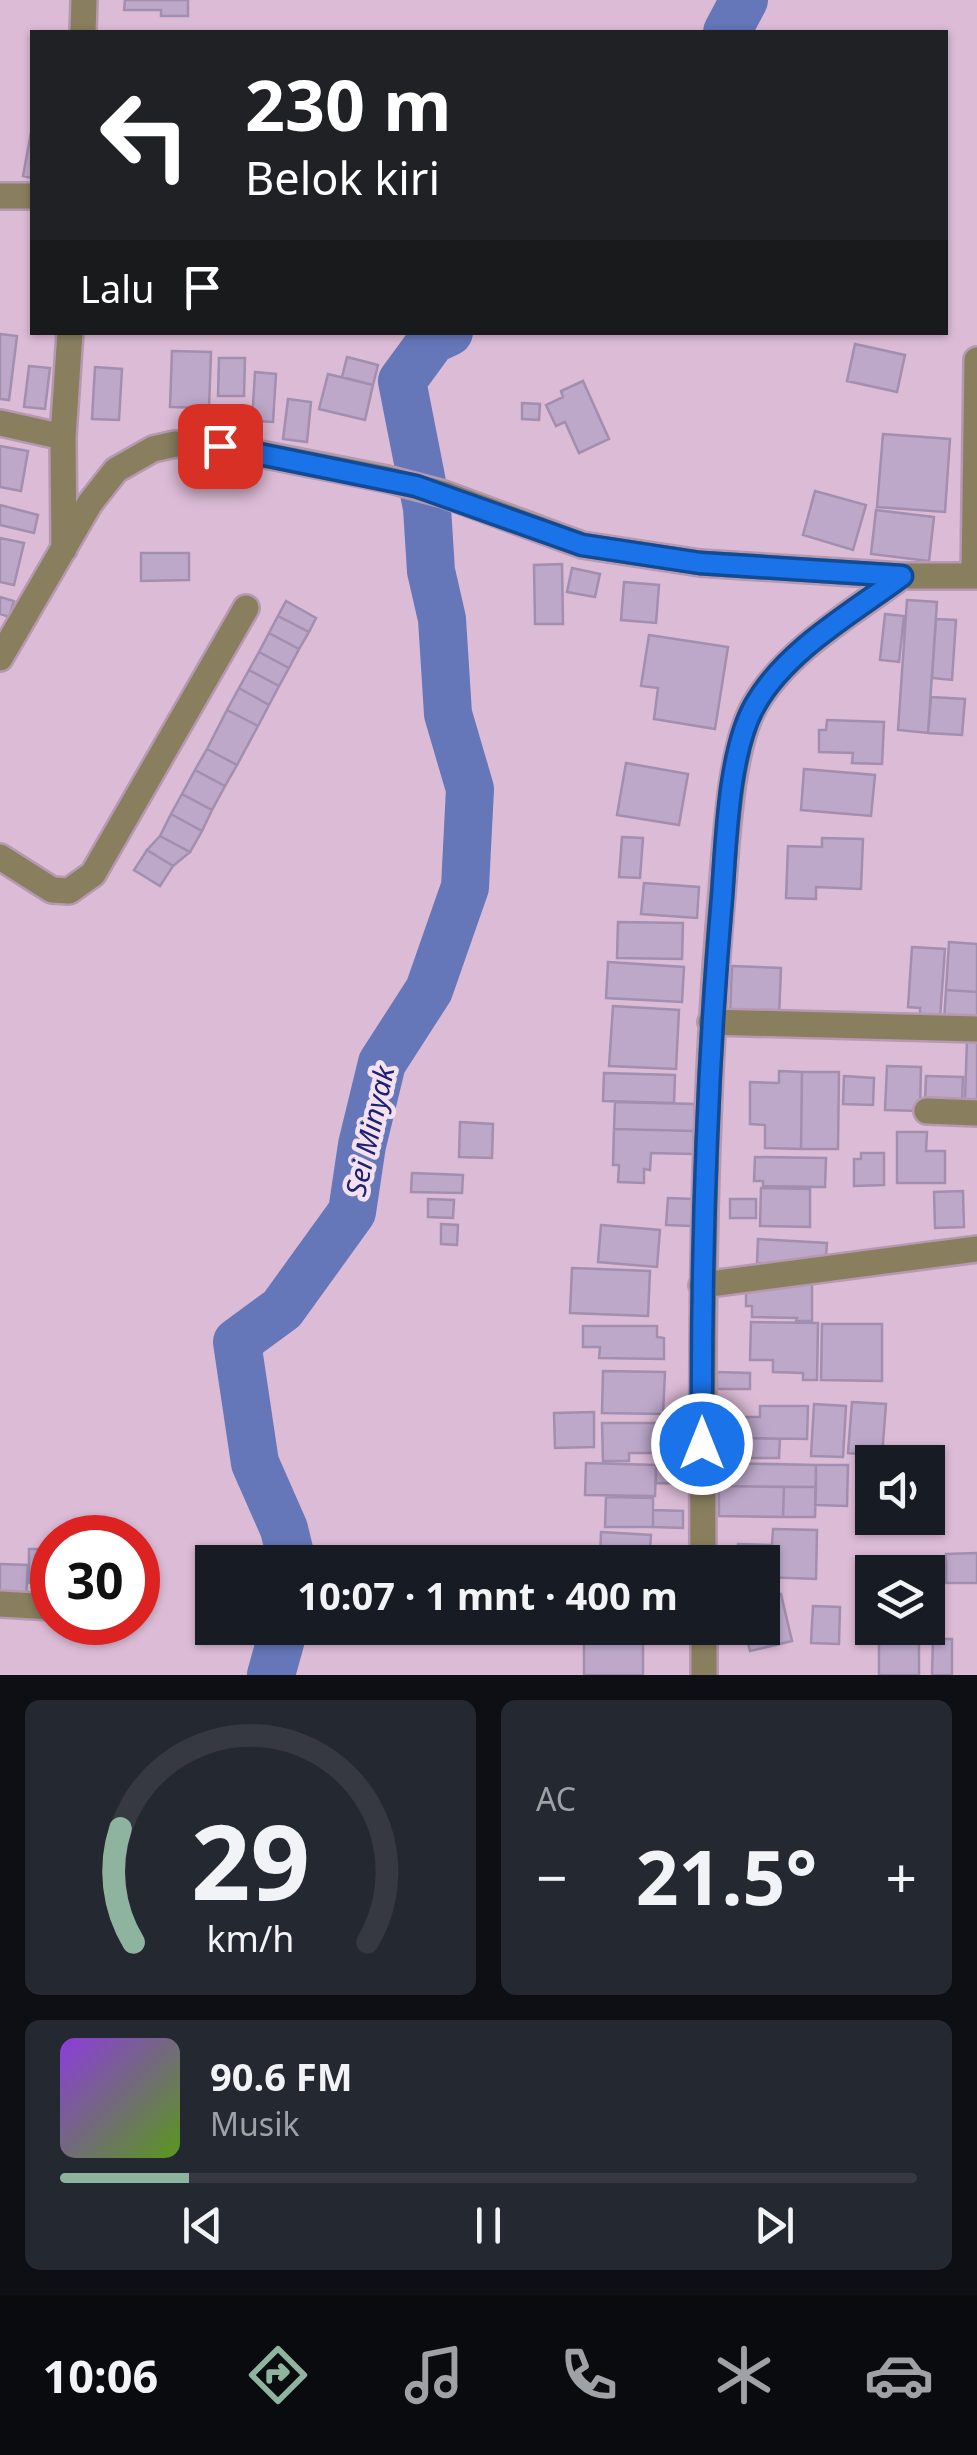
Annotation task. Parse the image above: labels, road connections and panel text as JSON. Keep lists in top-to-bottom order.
{
  "water": ["Sei Minyak"],
  "page": {
    "turn": ["230 m", "Belok kiri"],
    "then": "Lalu",
    "limit": "30",
    "trip": "10:07 · 1 mnt · 400 m",
    "tile": "AC",
    "heat": ["−", "21.5°", "+"],
    "song": ["90.6 FM", "Musik"],
    "tabs": "10:06",
    "gauge": ["29", "km/h"]
  }
}
